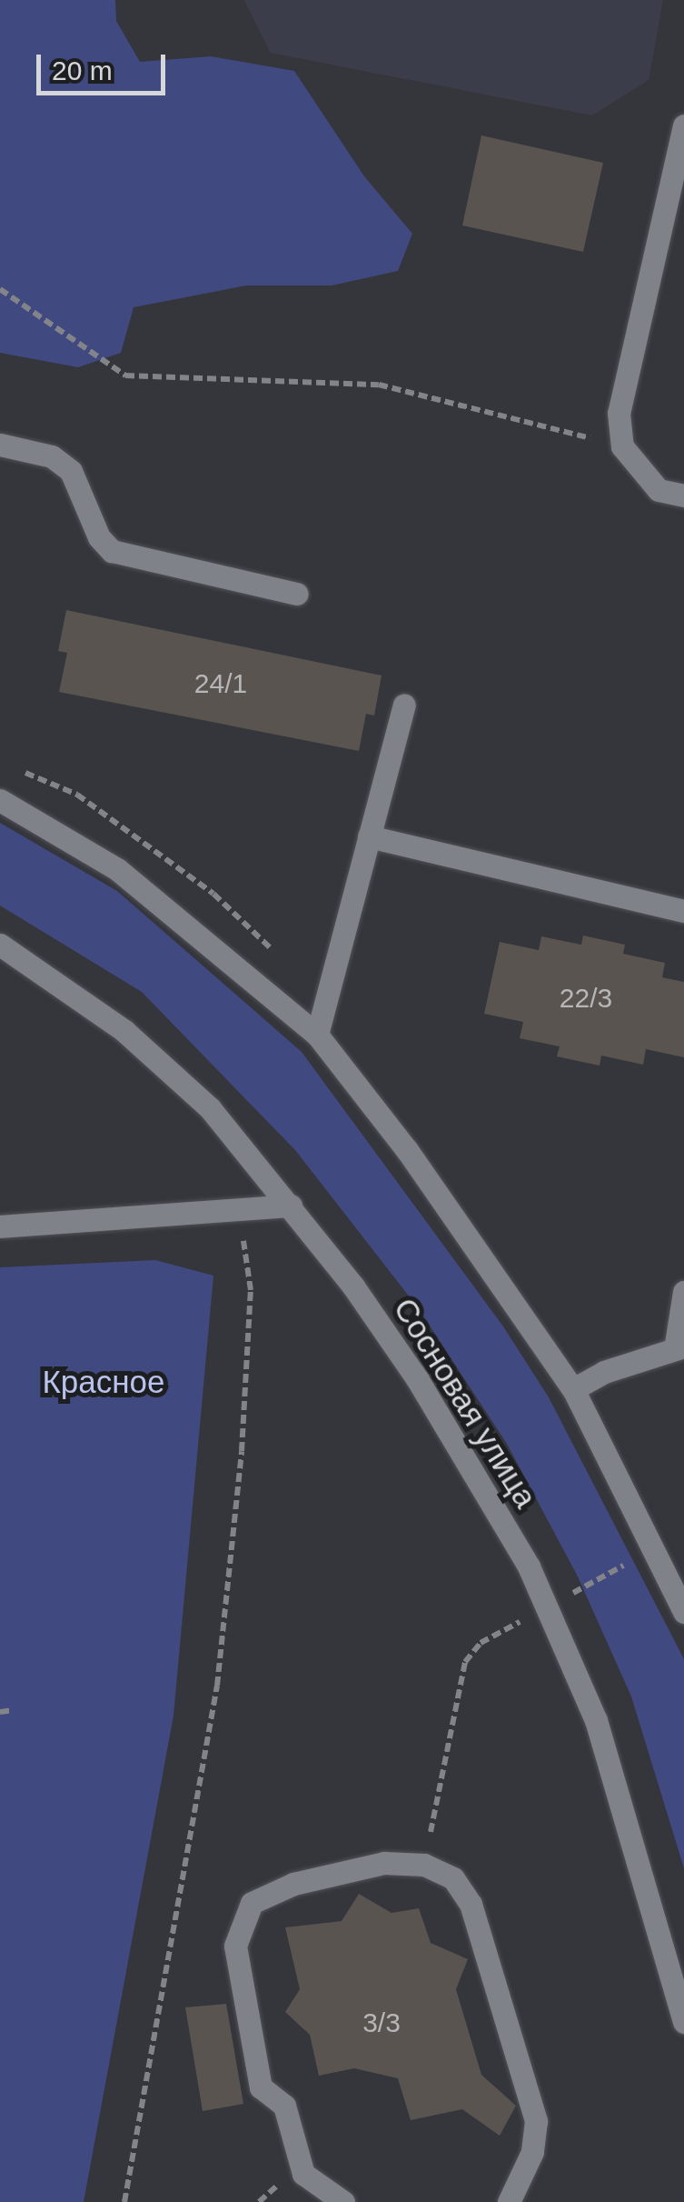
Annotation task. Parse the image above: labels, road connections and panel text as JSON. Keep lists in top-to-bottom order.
{
  "streets": {
    "street": ["Сосновая улица"]
  },
  "parks": ["Красное"],
  "house_numbers": ["24/1", "22/3", "3/3"],
  "scale_bar": "20 m"
}
